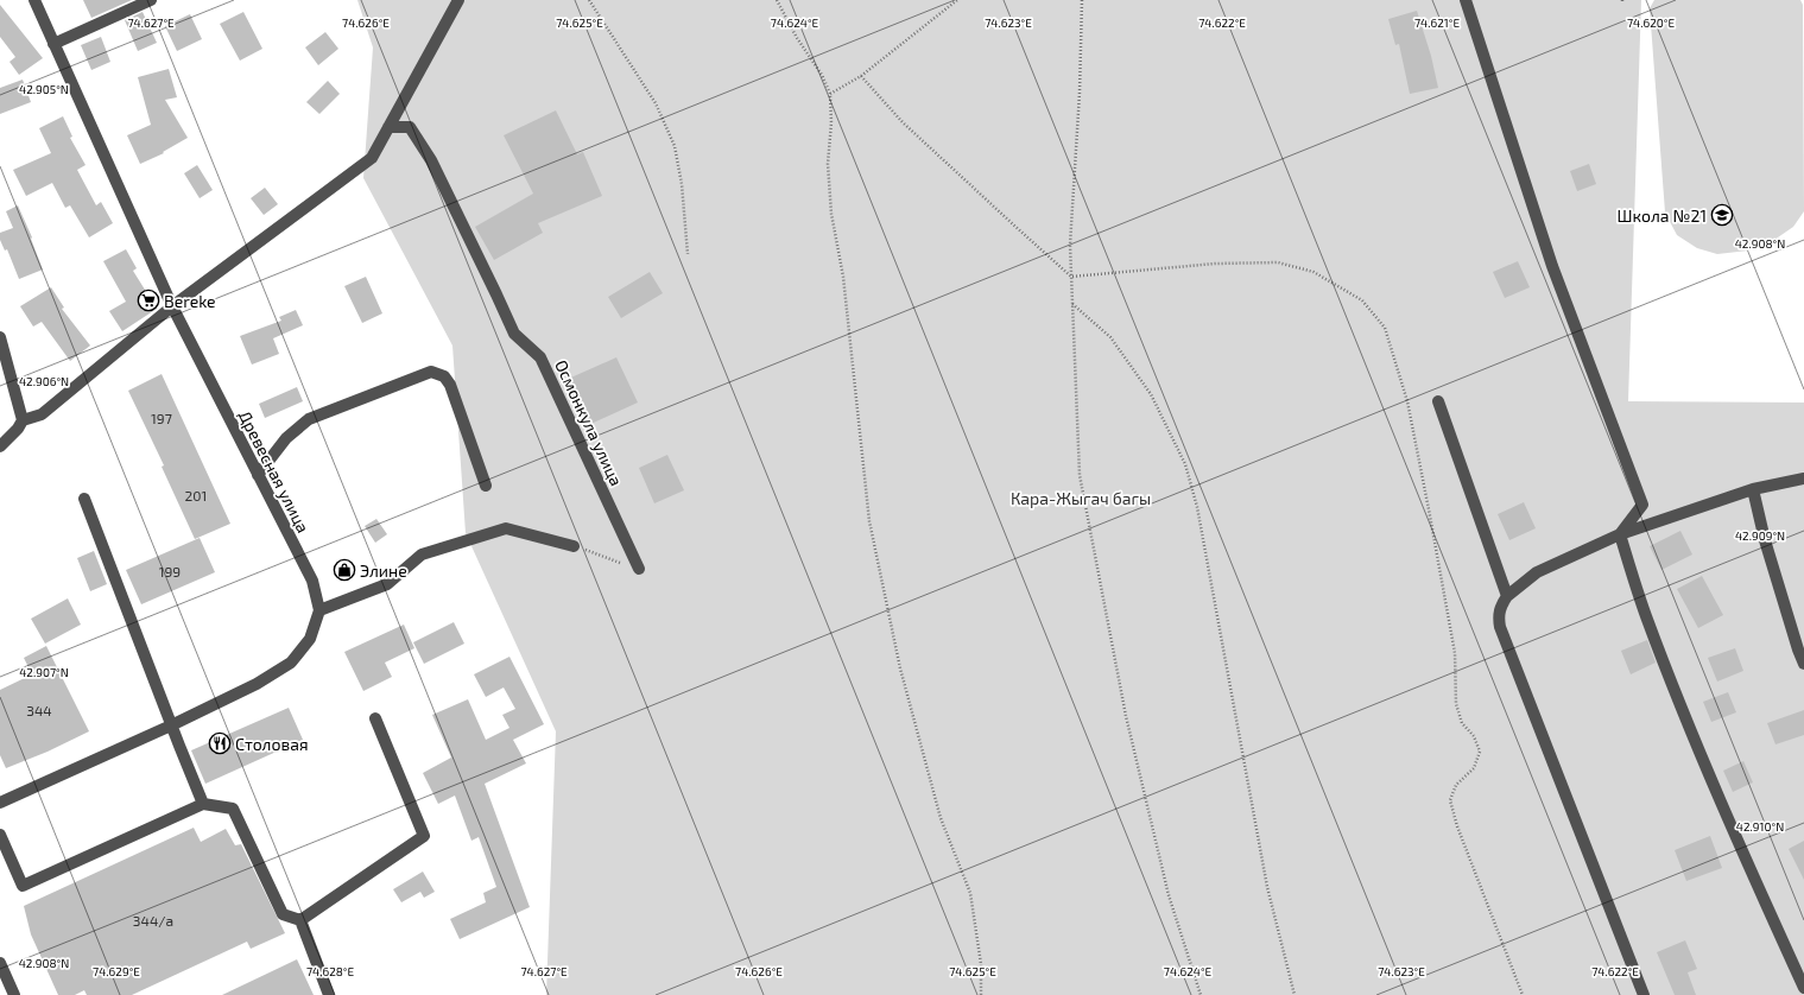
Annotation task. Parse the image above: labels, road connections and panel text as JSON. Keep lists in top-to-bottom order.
{
  "streets": {
    "street": ["Осмонкула улица", "Древесная улица"]
  },
  "parks": ["Кара-Жыгач багы"],
  "places": {
    "school or university": ["Школа №21"],
    "supermarket": ["Bereke"],
    "shop": ["Элине"],
    "restaurant": ["Столовая"]
  },
  "house_numbers": [
    "197",
    "201",
    "199",
    "344",
    "344/а"
  ],
  "coordinates": [
    "74.627°E",
    "74.626°E",
    "74.625°E",
    "74.624°E",
    "74.623°E",
    "74.622°E",
    "74.621°E",
    "74.620°E",
    "42.905°N",
    "42.908°N",
    "42.906°N",
    "42.909°N",
    "42.907°N",
    "42.910°N",
    "74.629°E",
    "74.628°E"
  ]
}
